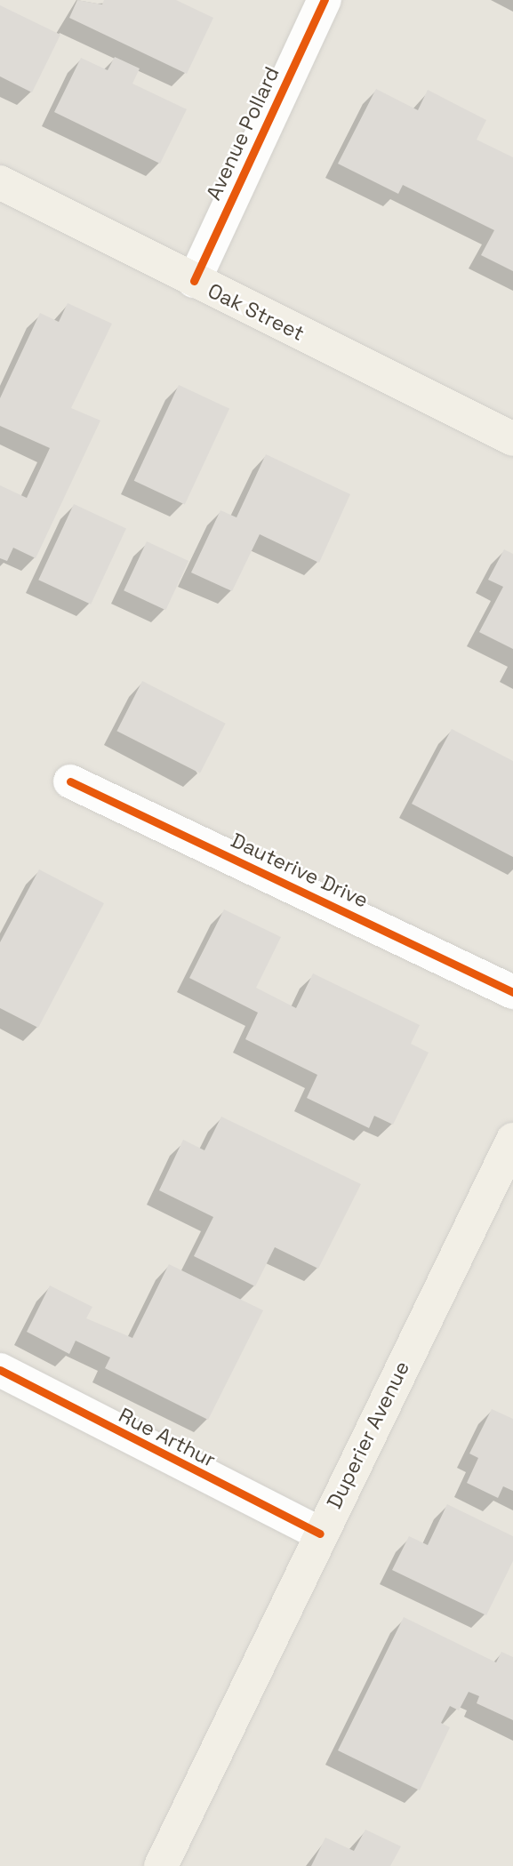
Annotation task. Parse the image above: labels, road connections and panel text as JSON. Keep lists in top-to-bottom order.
{
  "streets": {
    "main road": ["Oak Street", "Duperier Avenue"],
    "street": ["Avenue Pollard", "Dauterive Drive", "Rue Arthur"]
  },
  "crossings": [
    ["Avenue Pollard", "Oak Street"],
    ["Duperier Avenue", "Rue Arthur"]
  ]
}
